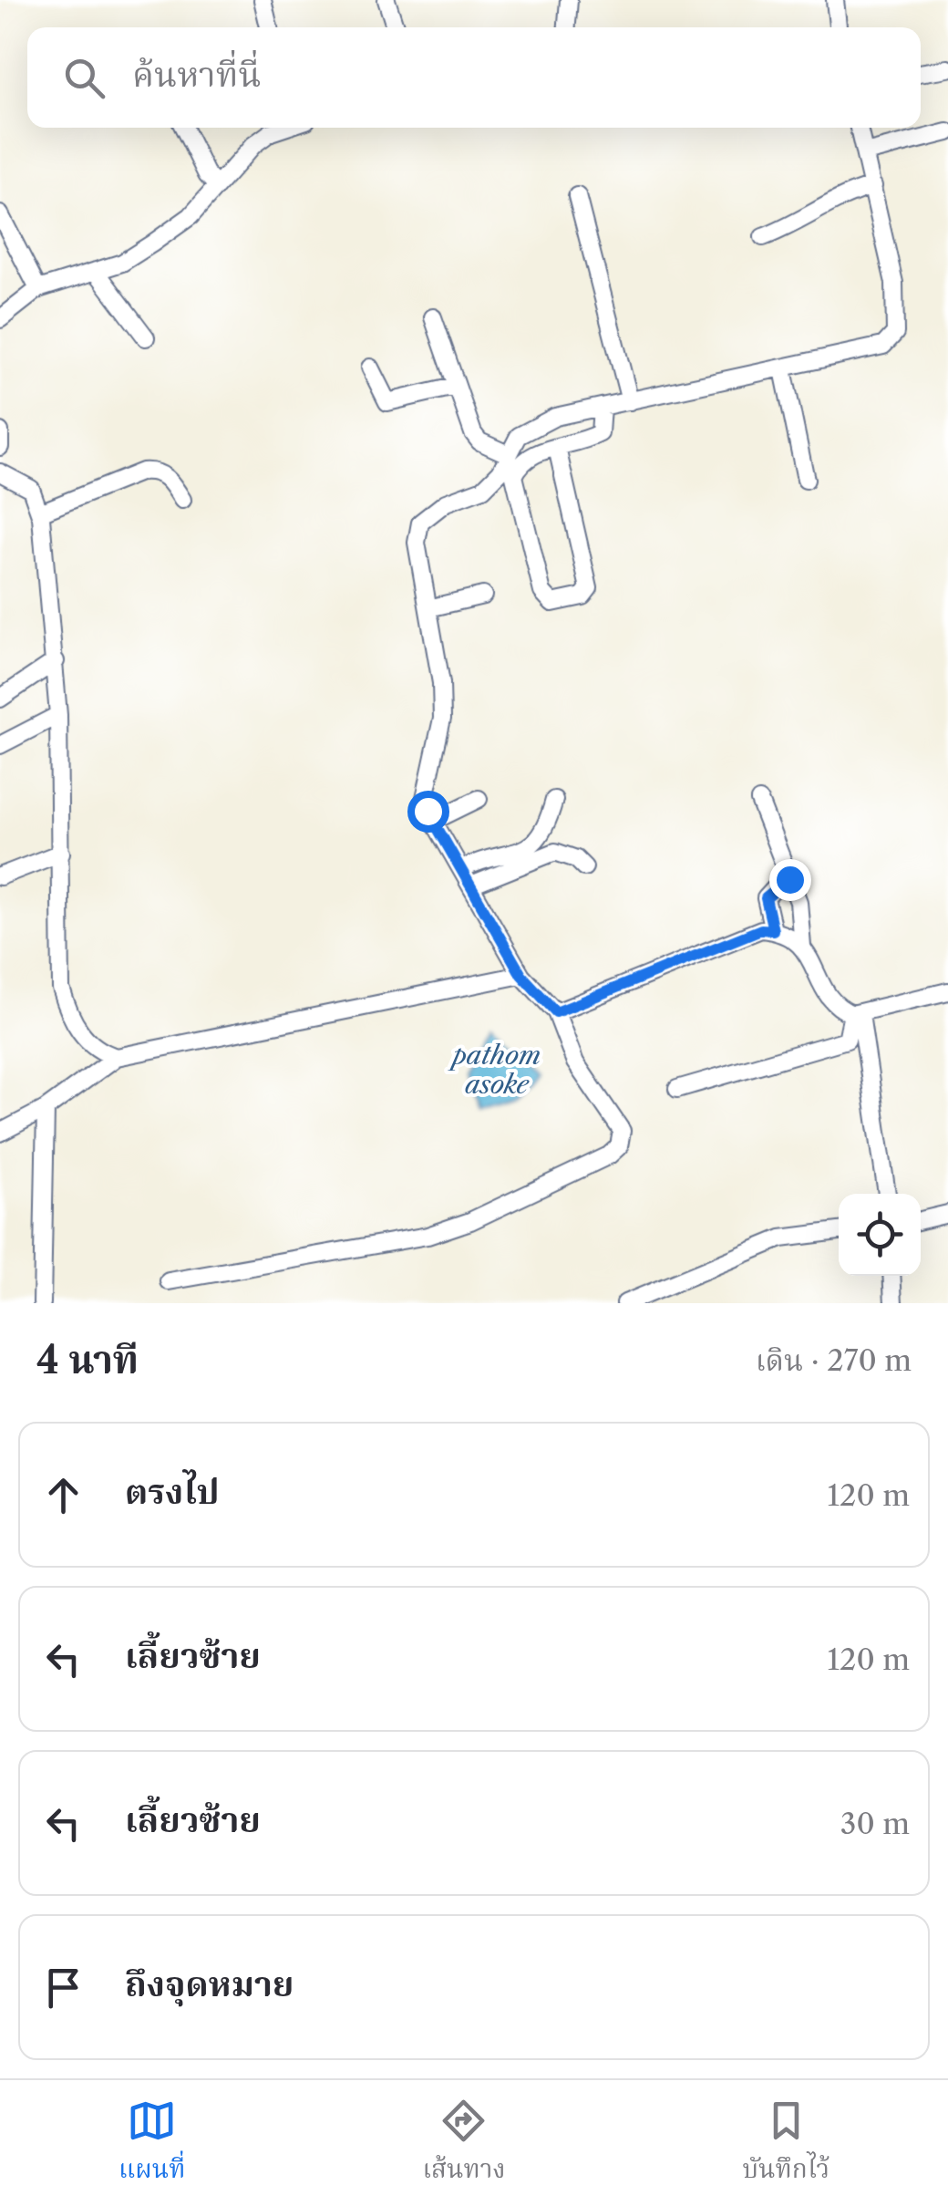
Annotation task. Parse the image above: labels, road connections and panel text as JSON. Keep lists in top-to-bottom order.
{
  "water": ["pathom asoke"],
  "page": {
    "search": "ค้นหาที่นี่",
    "heading": ["4 นาที", "เดิน · 270 m"],
    "list": [
      ["ตรงไป", "120 m"],
      ["เลี้ยวซ้าย", "120 m"],
      ["เลี้ยวซ้าย", "30 m"],
      "ถึงจุดหมาย"
    ],
    "nav": ["แผนที่", "เส้นทาง", "บันทึกไว้"]
  }
}
